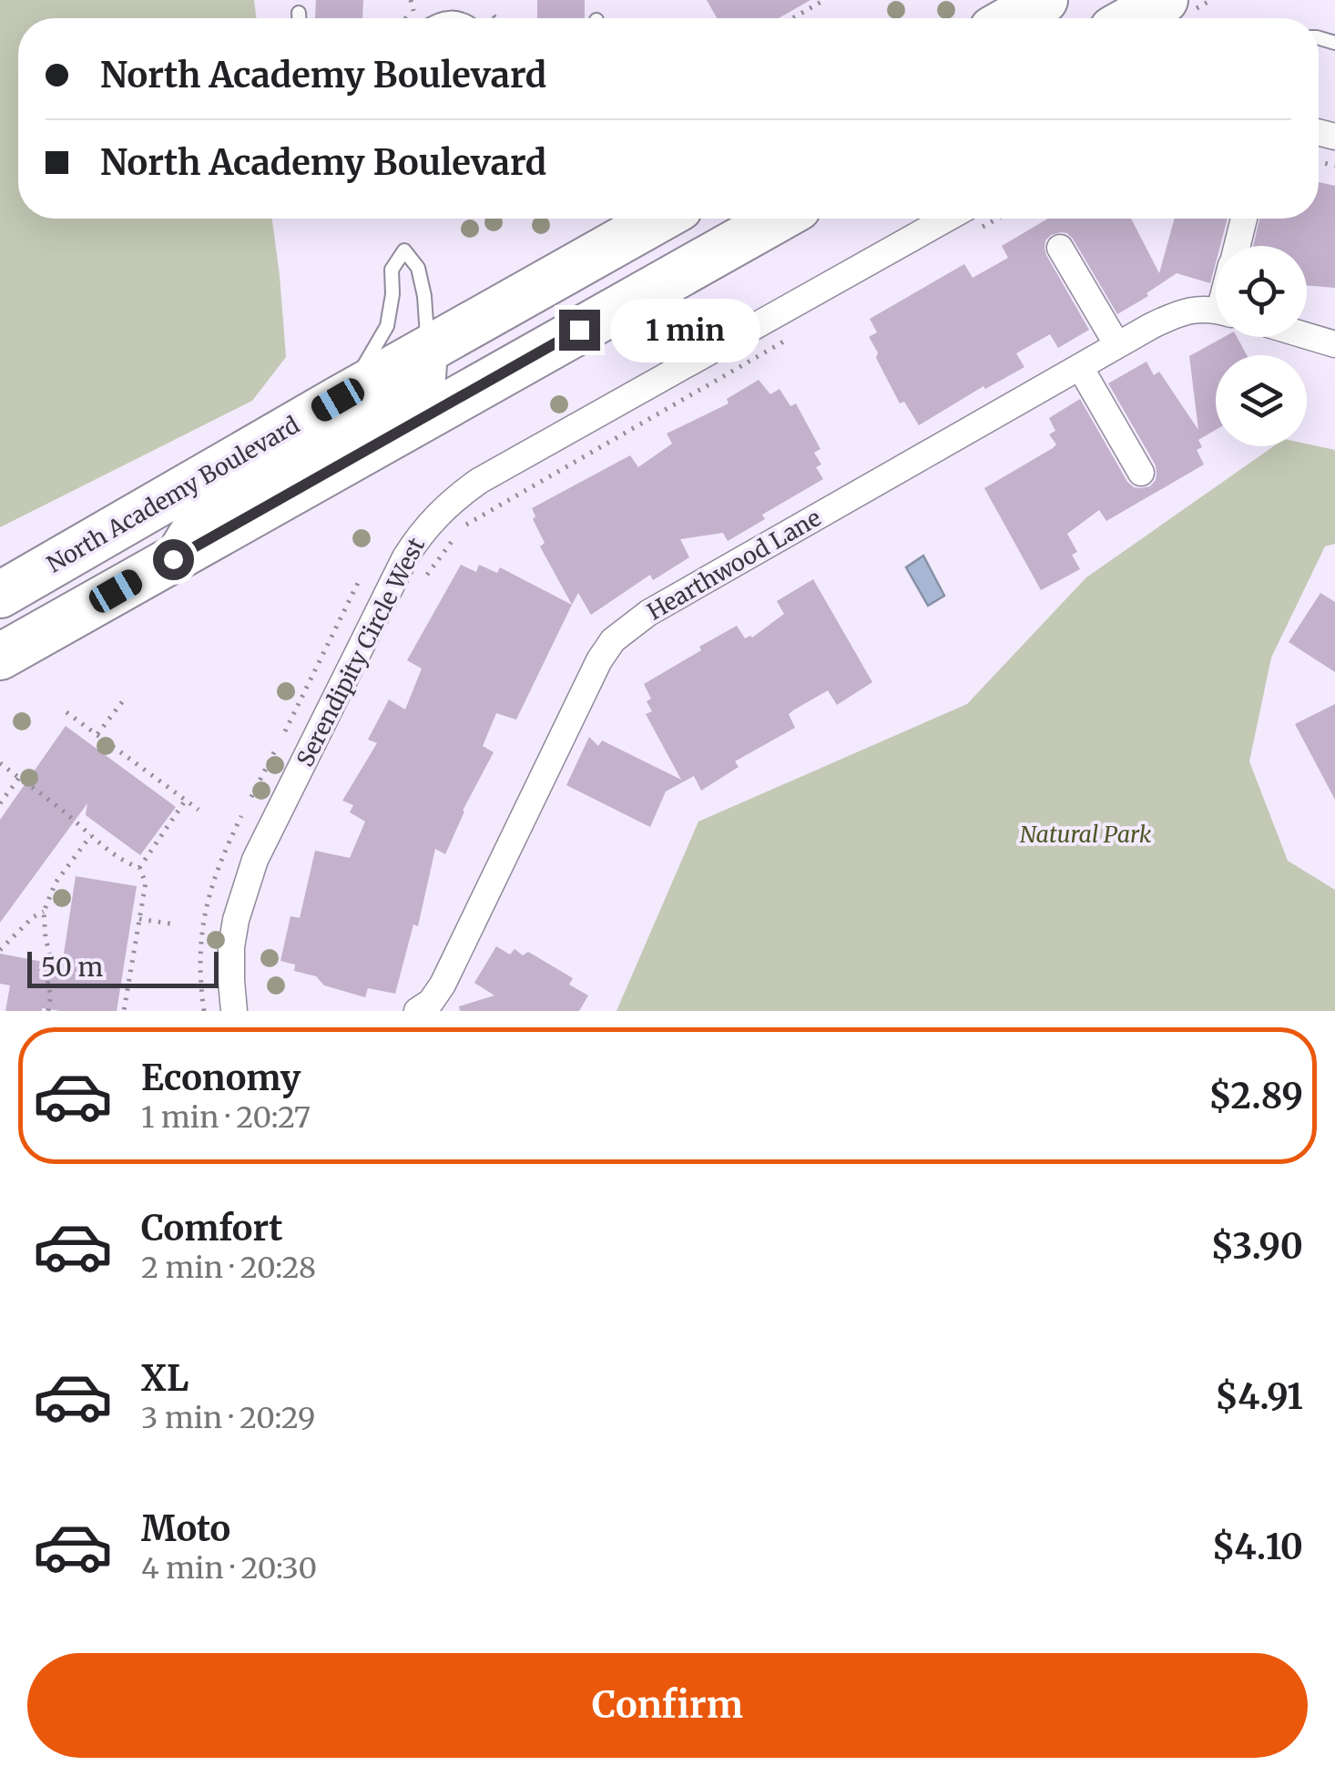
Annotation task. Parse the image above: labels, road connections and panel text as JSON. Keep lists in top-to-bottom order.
{
  "streets": {
    "highway": ["North Academy Boulevard"],
    "street": ["Hearthwood Lane", "Serendipity Circle West"]
  },
  "parks": ["Natural Park"],
  "scale_bar": "50 m",
  "page": {
    "banner": ["North Academy Boulevard", "North Academy Boulevard"],
    "bubble": "1 min",
    "scale": "50 m",
    "list": [
      {
        "name": "Economy",
        "note": "1 min · 20:27",
        "value": "$2.89"
      },
      {
        "name": "Comfort",
        "note": "2 min · 20:28",
        "value": "$3.90"
      },
      {
        "name": "XL",
        "note": "3 min · 20:29",
        "value": "$4.91"
      },
      {
        "name": "Moto",
        "note": "4 min · 20:30",
        "value": "$4.10"
      }
    ],
    "buttons": "Confirm"
  }
}
